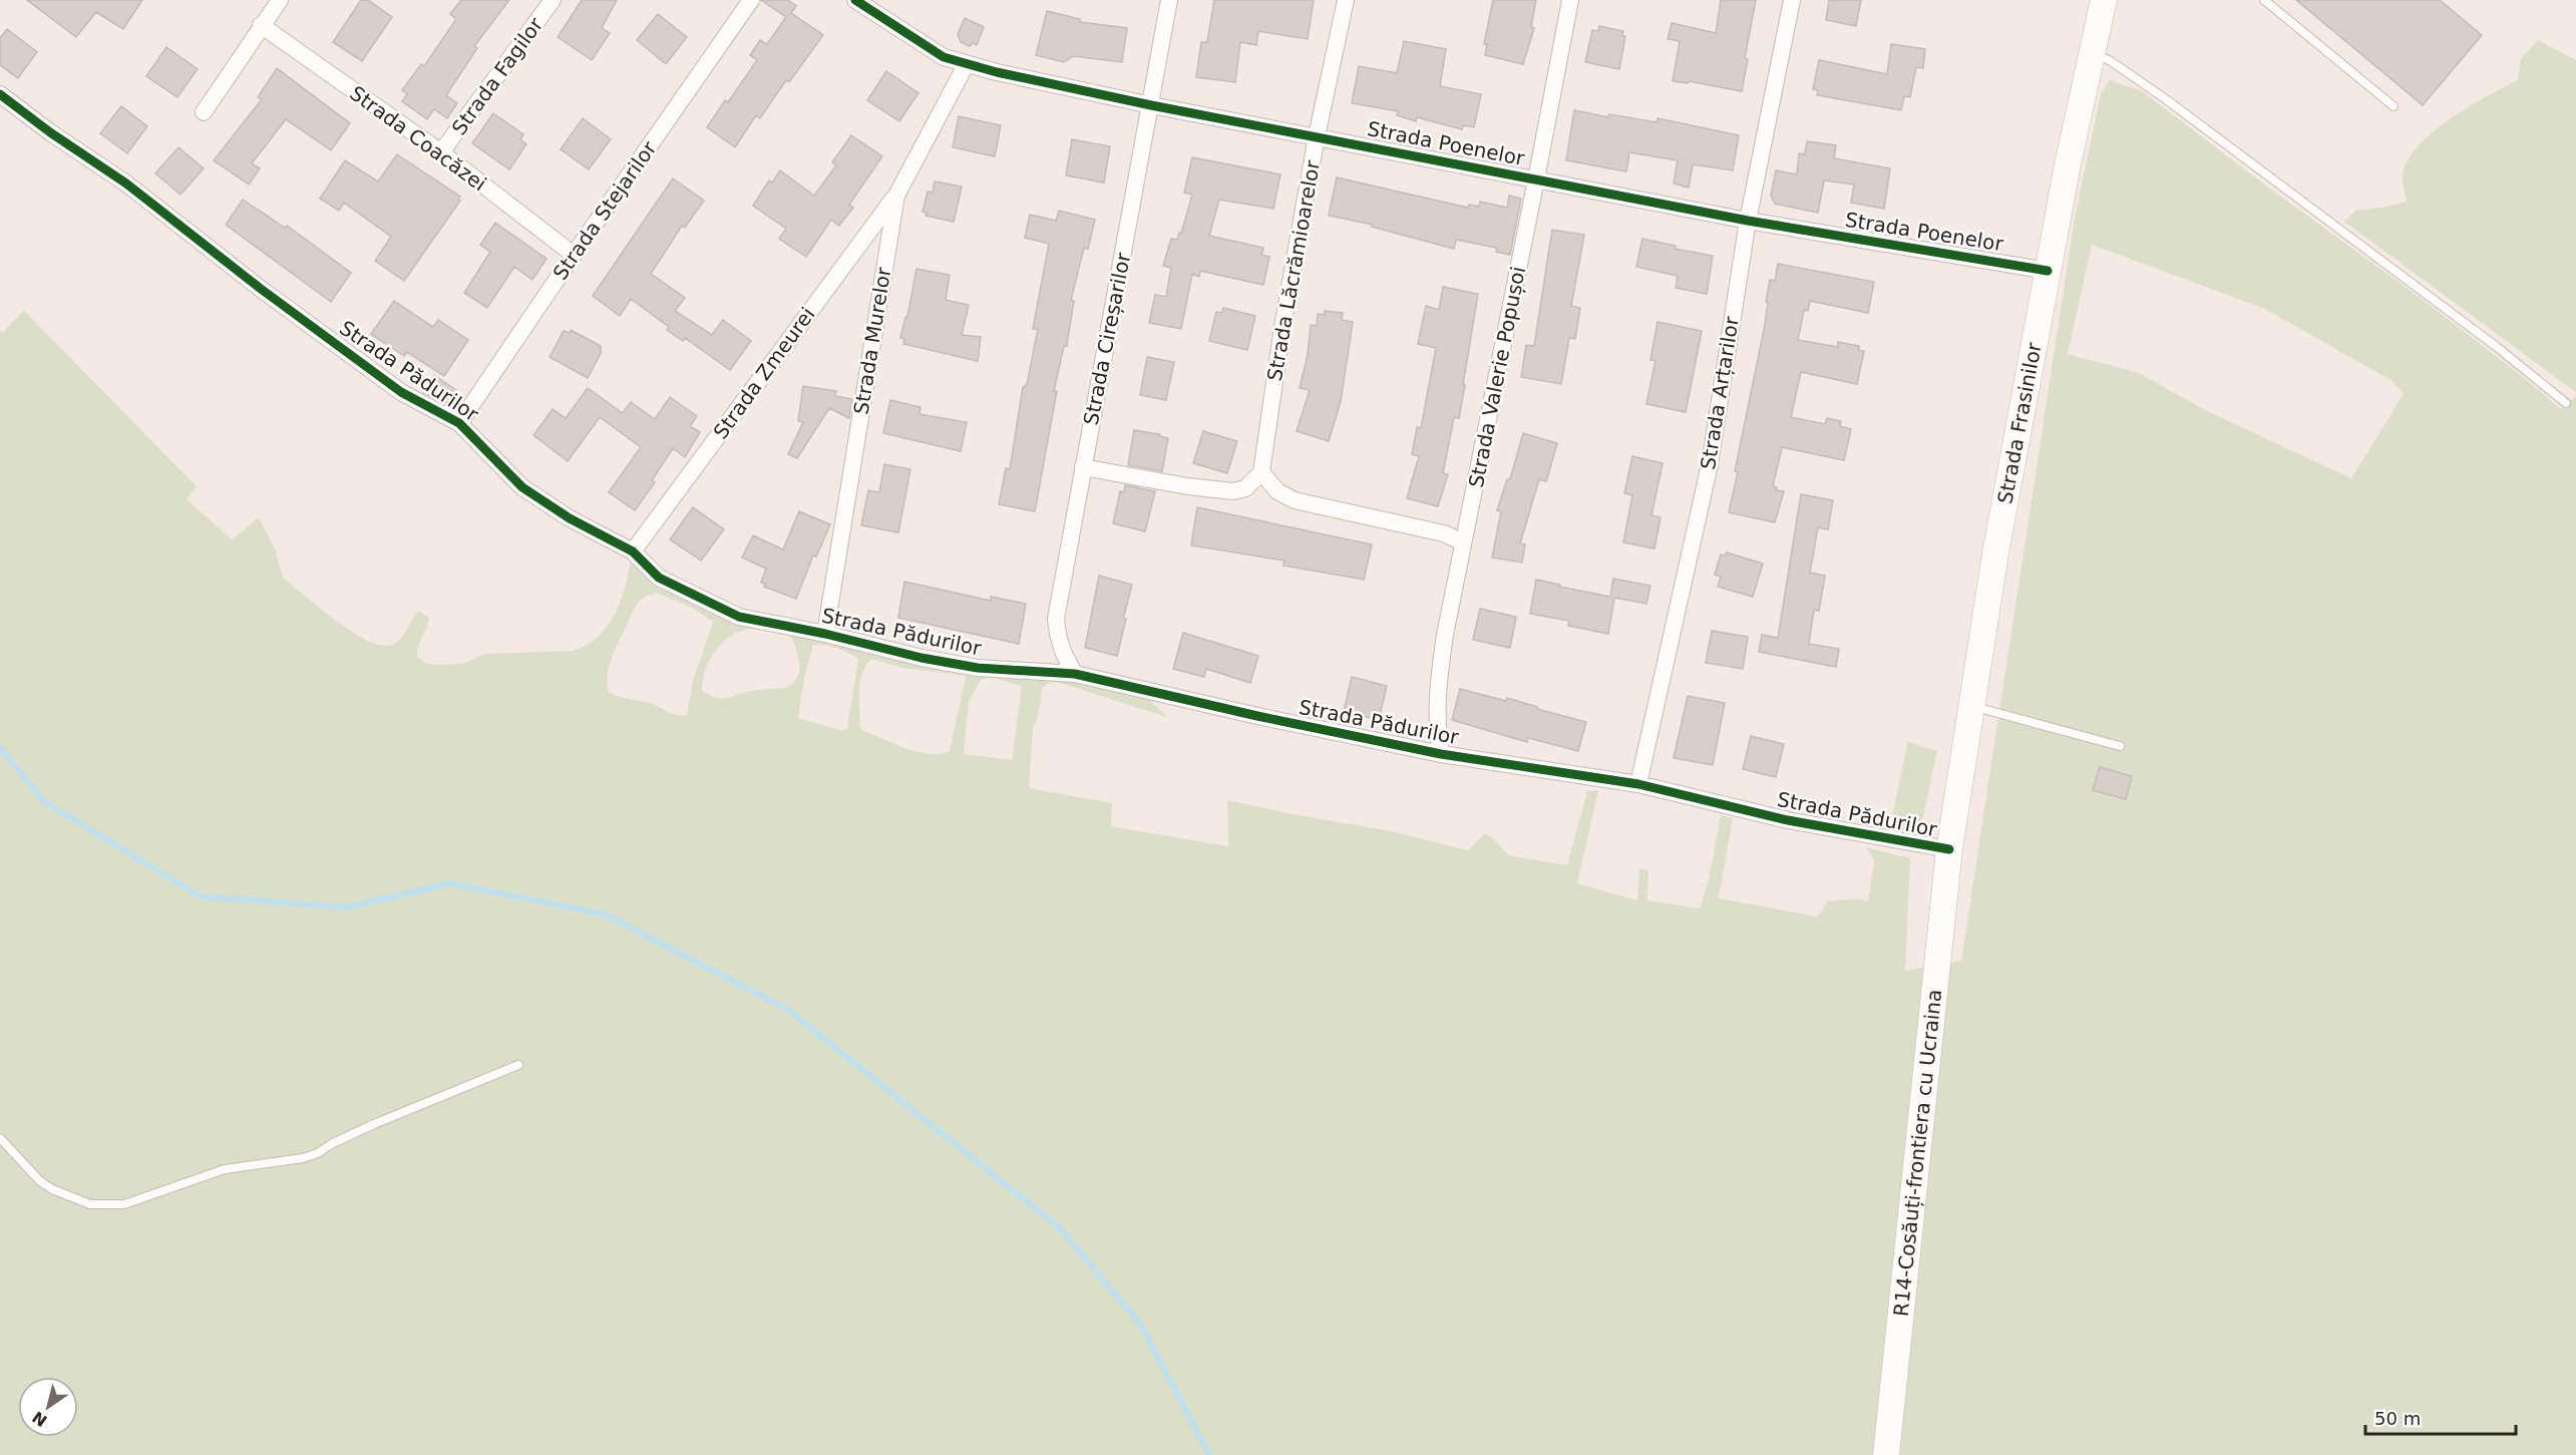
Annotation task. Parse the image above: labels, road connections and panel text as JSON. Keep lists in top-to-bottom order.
{
  "streets": {
    "main road": ["Strada Frasinilor", "R14-Cosăuți-frontiera cu Ucraina"],
    "street": [
      "Strada Fagilor",
      "Strada Coacăzei",
      "Strada Poenelor",
      "Strada Stejarilor",
      "Strada Lăcrămioarelor",
      "Strada Cireșarilor",
      "Strada Murelor",
      "Strada Pădurilor",
      "Strada Zmeurei",
      "Strada Valerie Popușoi",
      "Strada Arțarilor"
    ]
  },
  "crossings": [
    ["Strada Fagilor", "Strada Coacăzei"],
    ["Strada Coacăzei", "Strada Stejarilor"],
    ["Strada Poenelor", "Strada Lăcrămioarelor"],
    ["Strada Poenelor", "Strada Cireșarilor"],
    ["Strada Poenelor", "Strada Murelor"],
    ["Strada Poenelor", "Strada Valerie Popușoi"],
    ["Strada Poenelor", "Strada Arțarilor"],
    ["Strada Poenelor", "Strada Frasinilor"],
    ["Strada Stejarilor", "Strada Pădurilor"],
    ["Strada Cireșarilor", "Strada Pădurilor"],
    ["Strada Murelor", "Strada Pădurilor"],
    ["Strada Murelor", "Strada Zmeurei"],
    ["Strada Pădurilor", "Strada Zmeurei"],
    ["Strada Pădurilor", "Strada Valerie Popușoi"],
    ["Strada Pădurilor", "Strada Arțarilor"],
    ["Strada Pădurilor", "Strada Frasinilor"],
    ["Strada Pădurilor", "R14-Cosăuți-frontiera cu Ucraina"],
    ["Strada Frasinilor", "R14-Cosăuți-frontiera cu Ucraina"]
  ],
  "scale_bar": "50 m",
  "north": "bottom left"
}
